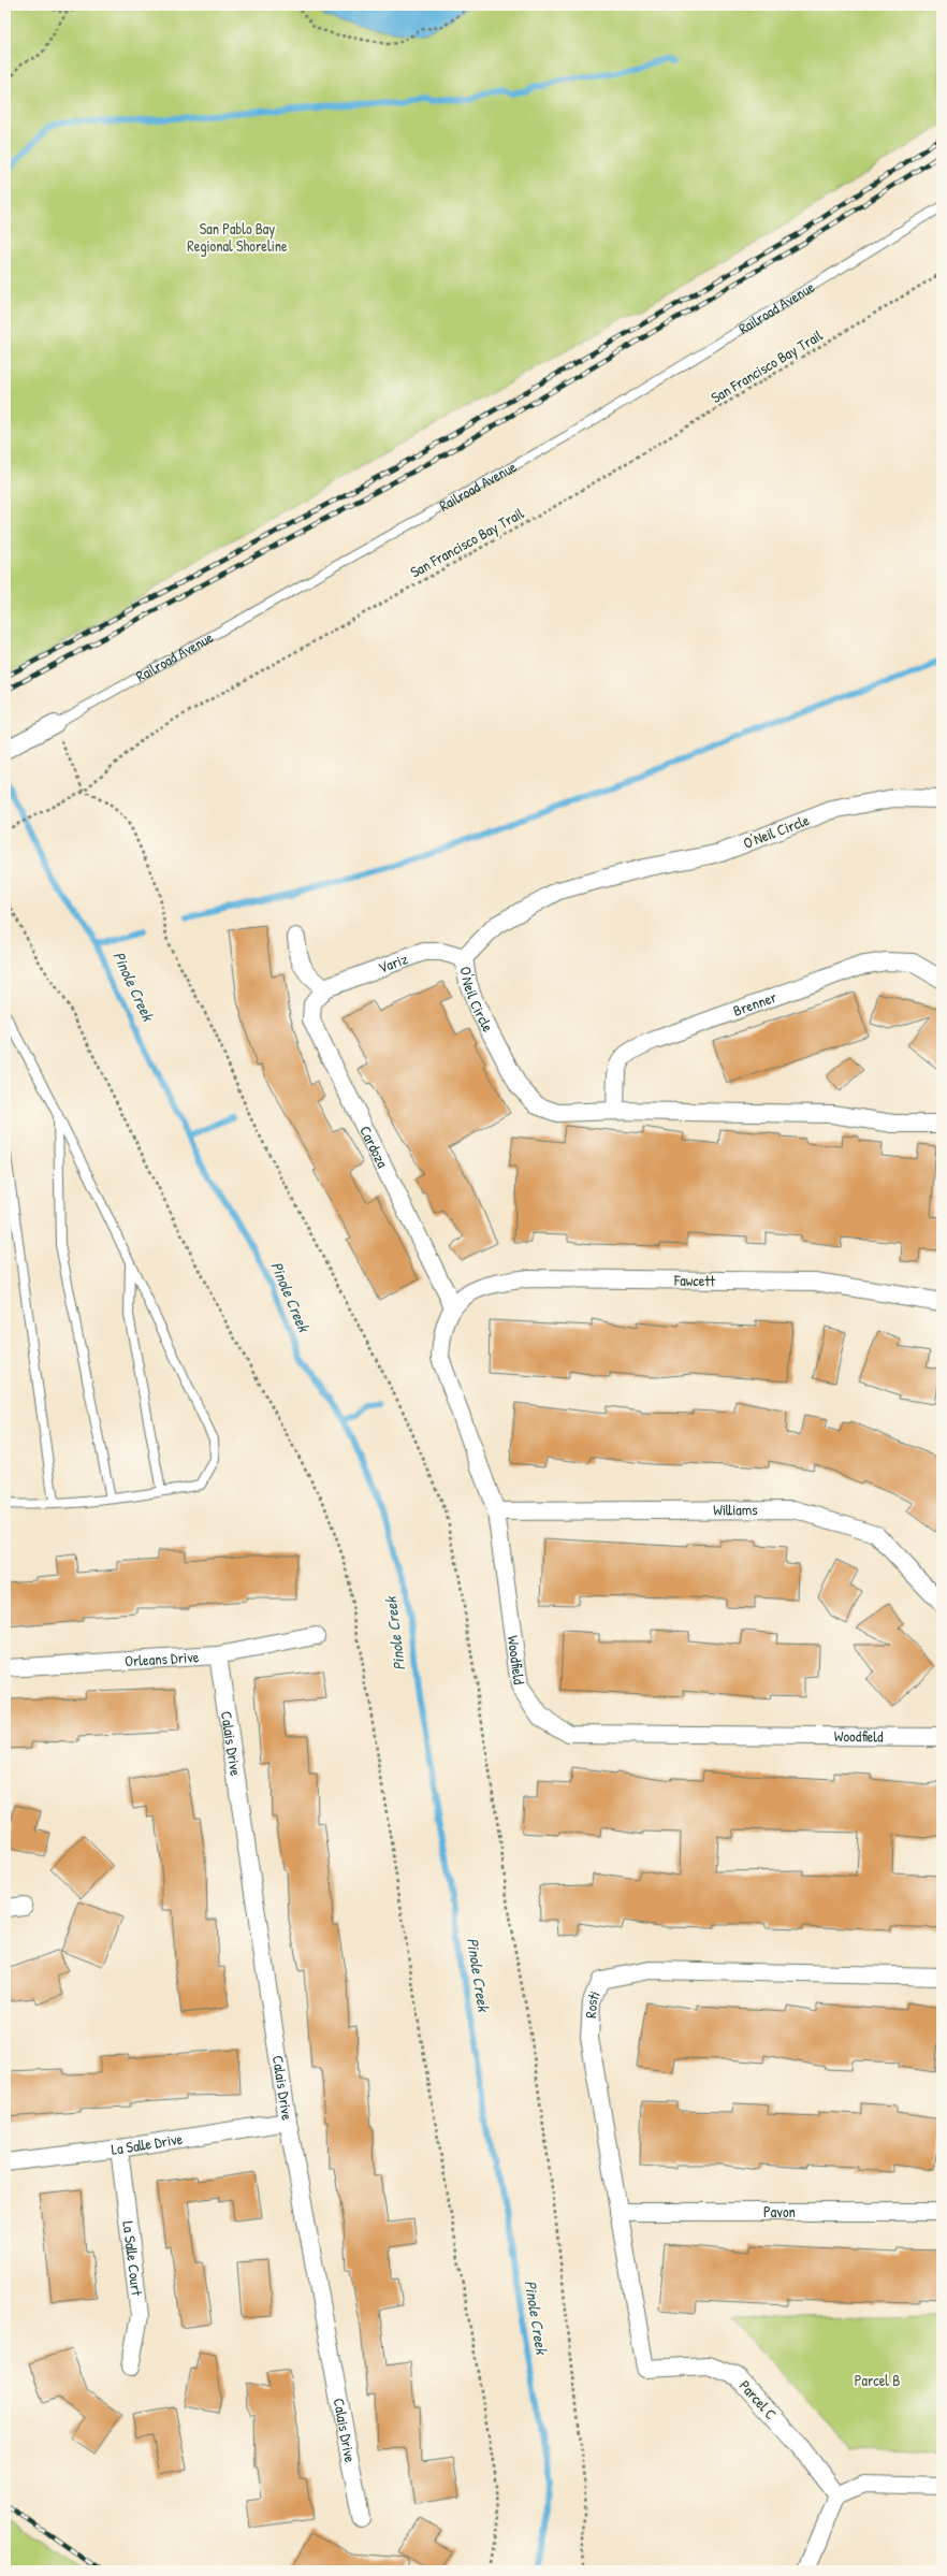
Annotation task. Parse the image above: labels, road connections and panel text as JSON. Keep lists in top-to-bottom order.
{
  "streets": {
    "street": [
      "Railroad Avenue",
      "O'Neil Circle",
      "Variz",
      "Brenner",
      "Cardoza",
      "Fawcett",
      "Williams",
      "Orleans Drive",
      "Woodfield",
      "Calais Drive",
      "Rosti",
      "La Salle Drive",
      "Pavon",
      "La Salle Court",
      "Parcel C"
    ],
    "path": ["San Francisco Bay Trail"]
  },
  "crossings": [
    ["O'Neil Circle", "Variz"],
    ["O'Neil Circle", "Brenner"],
    ["Variz", "Cardoza"],
    ["Cardoza", "Fawcett"],
    ["Cardoza", "Woodfield"],
    ["Fawcett", "Woodfield"],
    ["Williams", "Woodfield"],
    ["Orleans Drive", "Calais Drive"],
    ["Calais Drive", "La Salle Drive"],
    ["Rosti", "Pavon"],
    ["Rosti", "Parcel C"],
    ["La Salle Drive", "La Salle Court"]
  ],
  "water": ["Pinole Creek"],
  "parks": ["San Pablo Bay Regional Shoreline", "Parcel B"]
}
